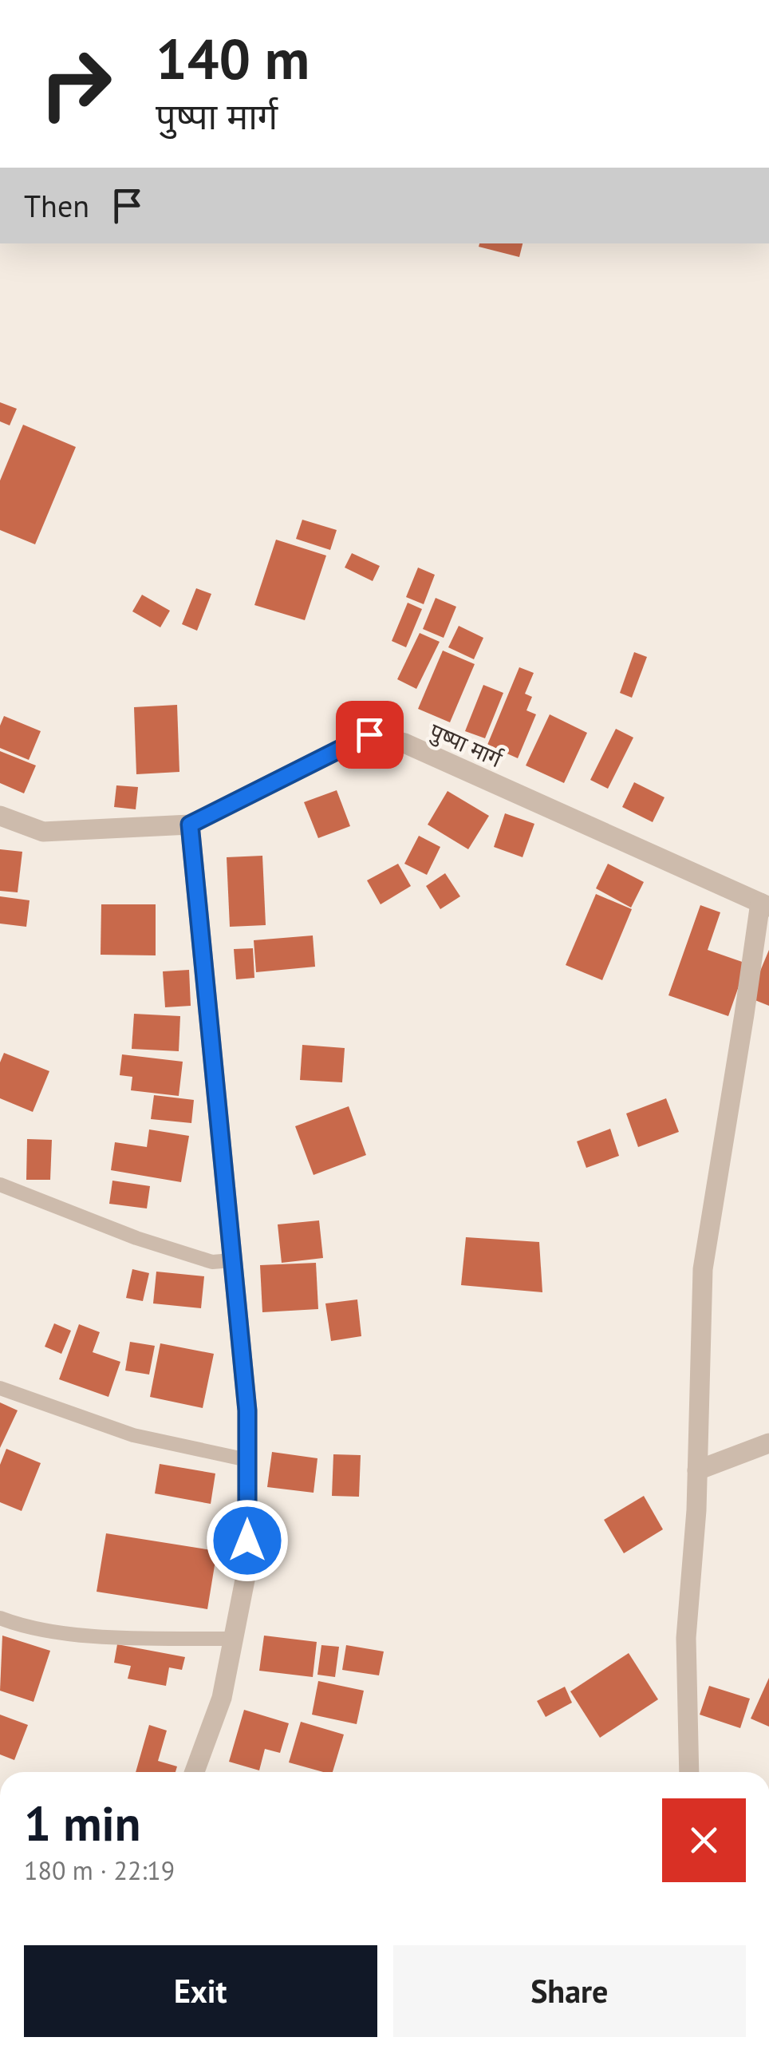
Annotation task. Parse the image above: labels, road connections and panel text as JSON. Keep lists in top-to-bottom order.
{
  "streets": {
    "street": ["पुष्पा मार्ग"]
  },
  "page": {
    "turn": ["140 m", "पुष्पा मार्ग"],
    "then": "Then",
    "heading": ["1 min", "180 m · 22:19"],
    "buttons": ["Exit", "Share"]
  }
}
